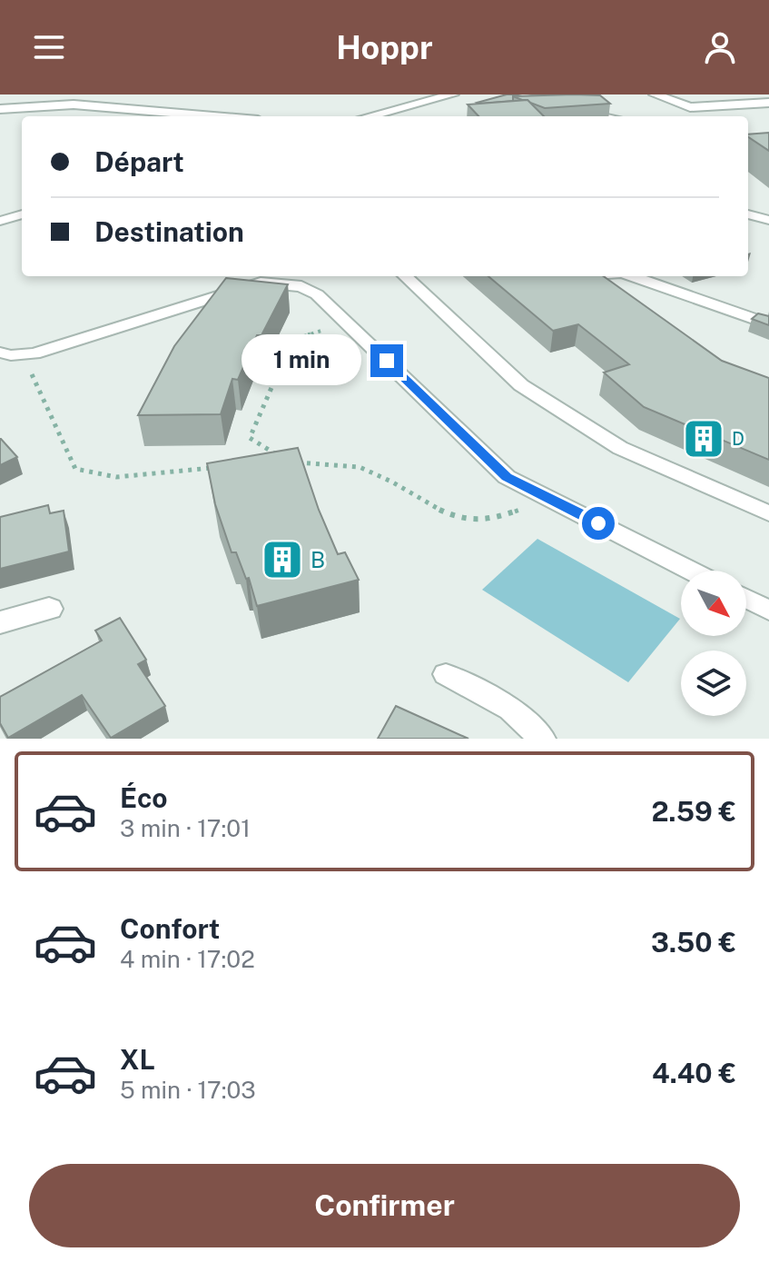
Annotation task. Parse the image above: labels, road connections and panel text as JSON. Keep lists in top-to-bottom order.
{
  "places": {
    "building": ["D", "B"]
  },
  "north": "bottom right",
  "page": {
    "header": "Hoppr",
    "banner": ["Départ", "Destination"],
    "bubble": "1 min",
    "list": [
      {
        "name": "Éco",
        "note": "3 min · 17:01",
        "value": "2.59 €"
      },
      {
        "name": "Confort",
        "note": "4 min · 17:02",
        "value": "3.50 €"
      },
      {
        "name": "XL",
        "note": "5 min · 17:03",
        "value": "4.40 €"
      }
    ],
    "buttons": "Confirmer"
  }
}
